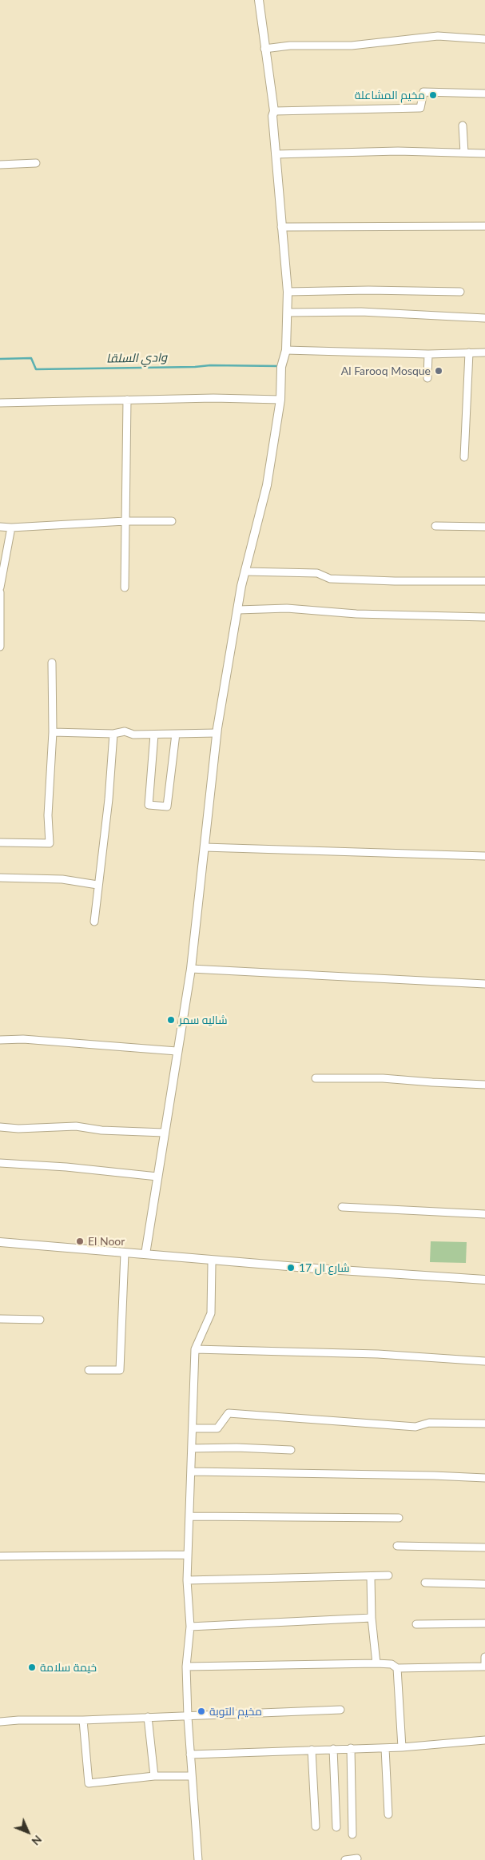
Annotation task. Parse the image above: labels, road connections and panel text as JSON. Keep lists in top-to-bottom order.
{
  "water": ["وادي السلقا"],
  "places": [
    "مخيم المشاعلة",
    "Al Farooq Mosque",
    "شاليه سمر",
    "El Noor",
    "شارع ال 17",
    "خيمة سلامة",
    "مخيم التوبة"
  ],
  "north": "bottom right"
}
